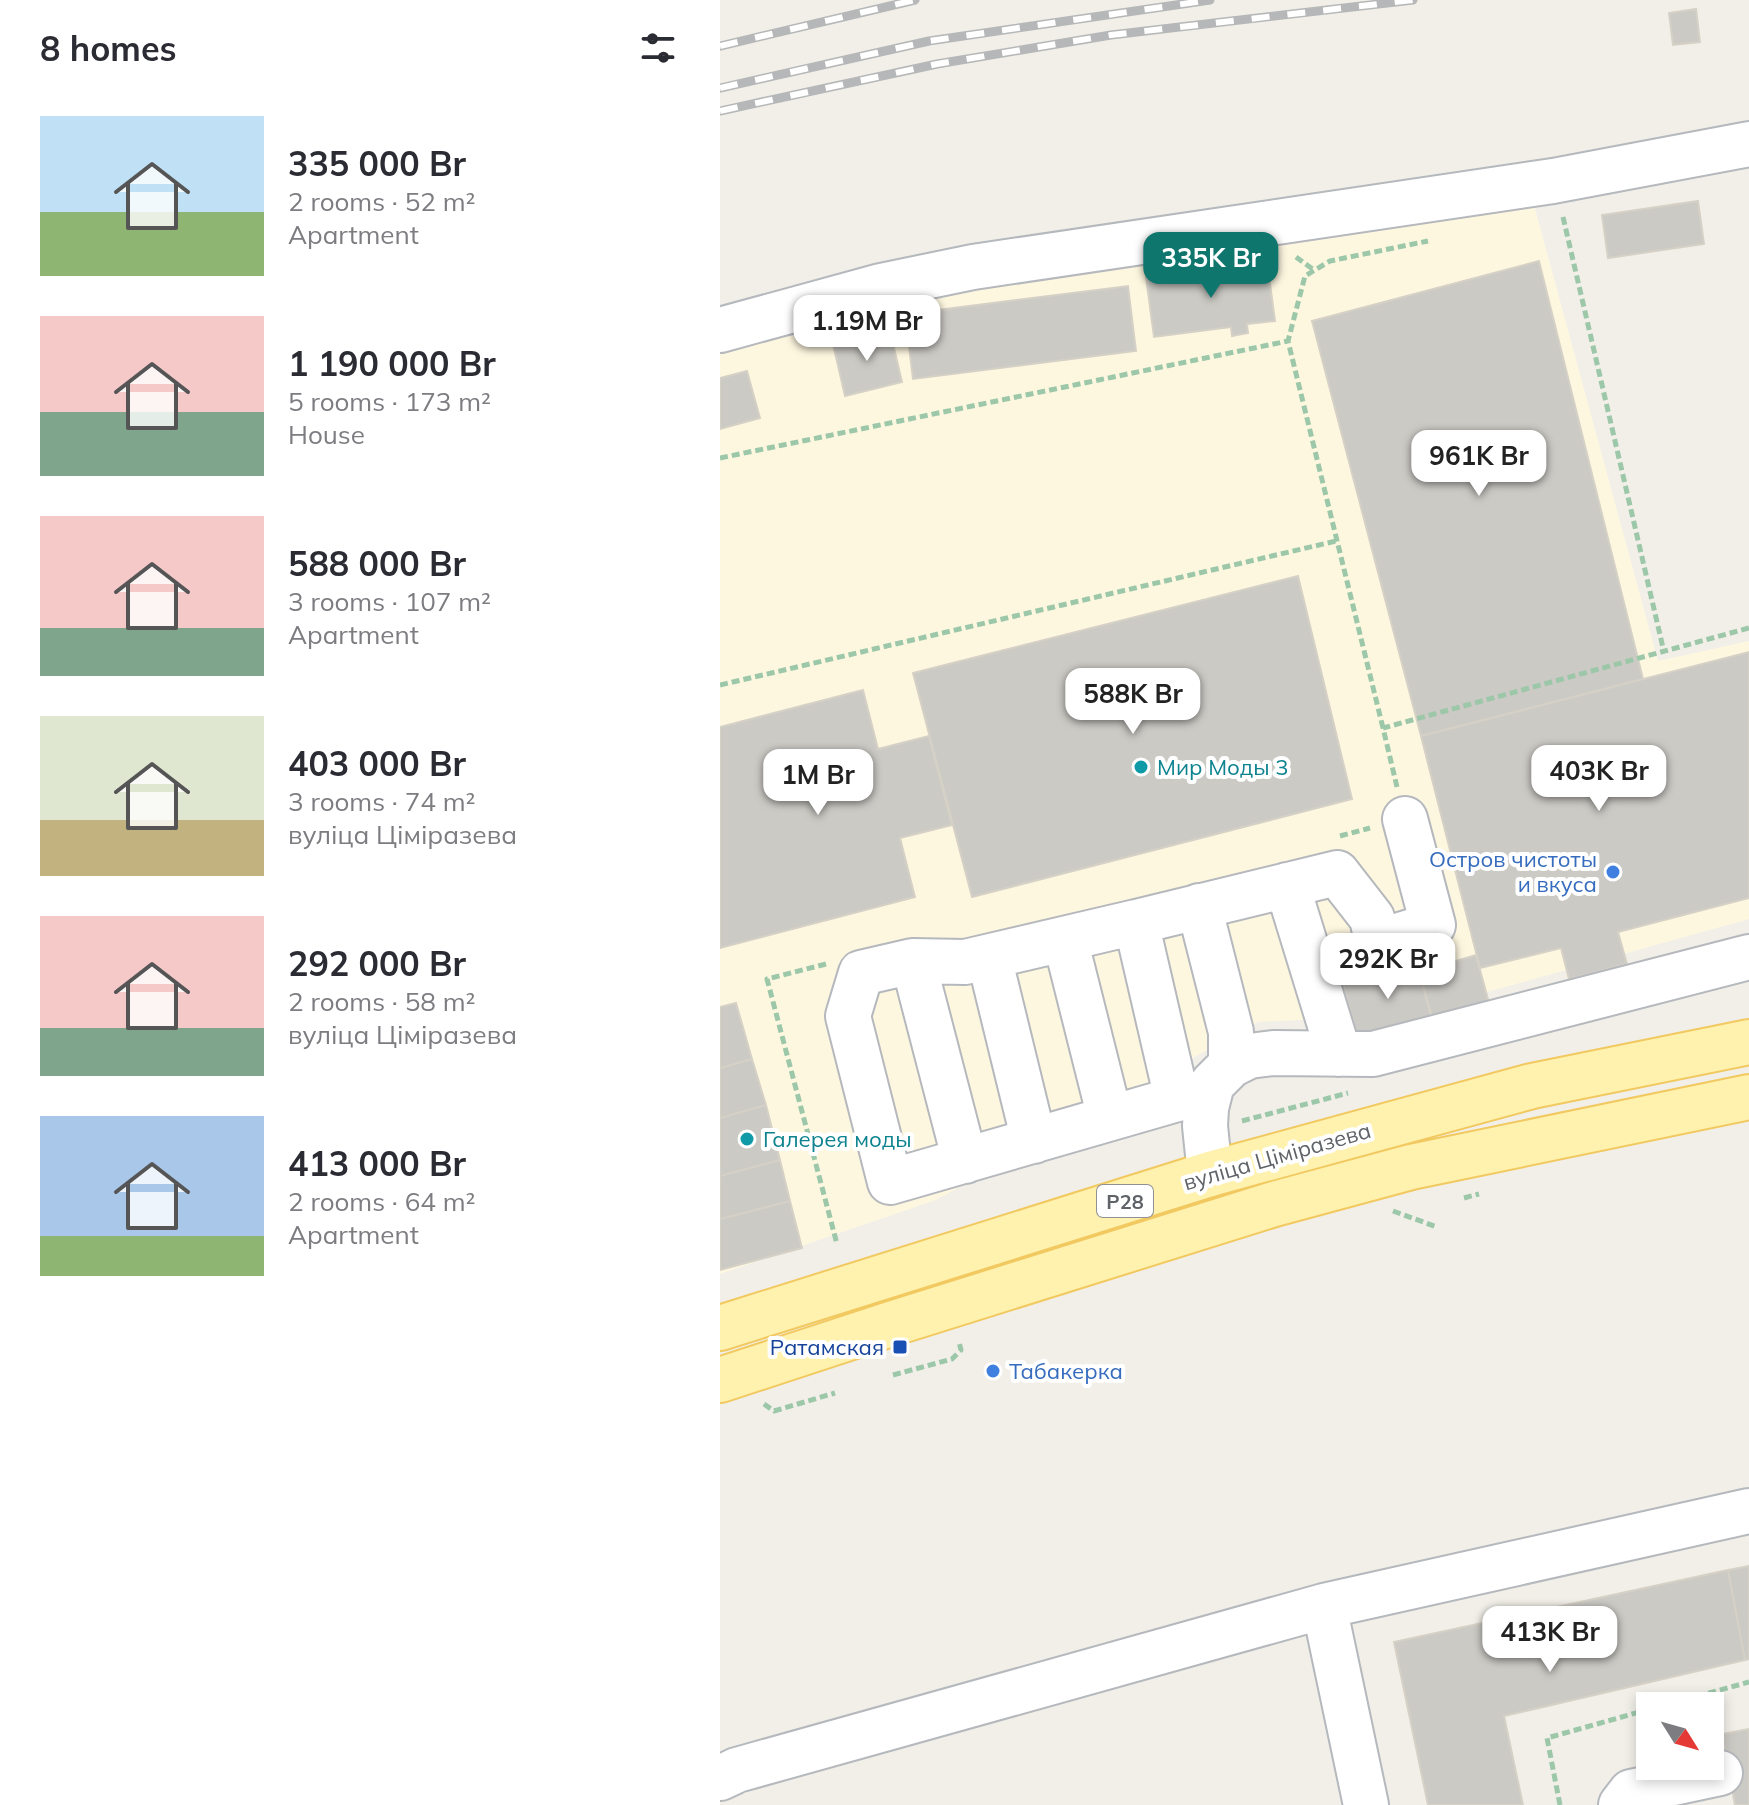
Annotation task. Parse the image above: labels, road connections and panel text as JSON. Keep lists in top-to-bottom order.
{
  "streets": {
    "main road": ["вуліца Ціміразева", "Р28"]
  },
  "places": {
    "other": [
      "Мир Моды 3",
      "Остров чистоты и вкуса",
      "Галерея моды",
      "Табакерка"
    ],
    "transit": ["Ратамская"]
  },
  "north": "bottom right",
  "page": {
    "heading": "8 homes",
    "list": [
      {
        "name": "335 000 Br",
        "note": "2 rooms · 52 m² · Apartment"
      },
      {
        "name": "1 190 000 Br",
        "note": "5 rooms · 173 m² · House"
      },
      {
        "name": "588 000 Br",
        "note": "3 rooms · 107 m² · Apartment"
      },
      {
        "name": "403 000 Br",
        "note": "3 rooms · 74 m² · вуліца Ціміразева"
      },
      {
        "name": "292 000 Br",
        "note": "2 rooms · 58 m² · вуліца Ціміразева"
      },
      {
        "name": "413 000 Br",
        "note": "2 rooms · 64 m² · Apartment"
      }
    ],
    "price": [
      "335K Br",
      "1.19M Br",
      "961K Br",
      "588K Br",
      "403K Br",
      "1M Br",
      "292K Br",
      "413K Br"
    ]
  }
}
